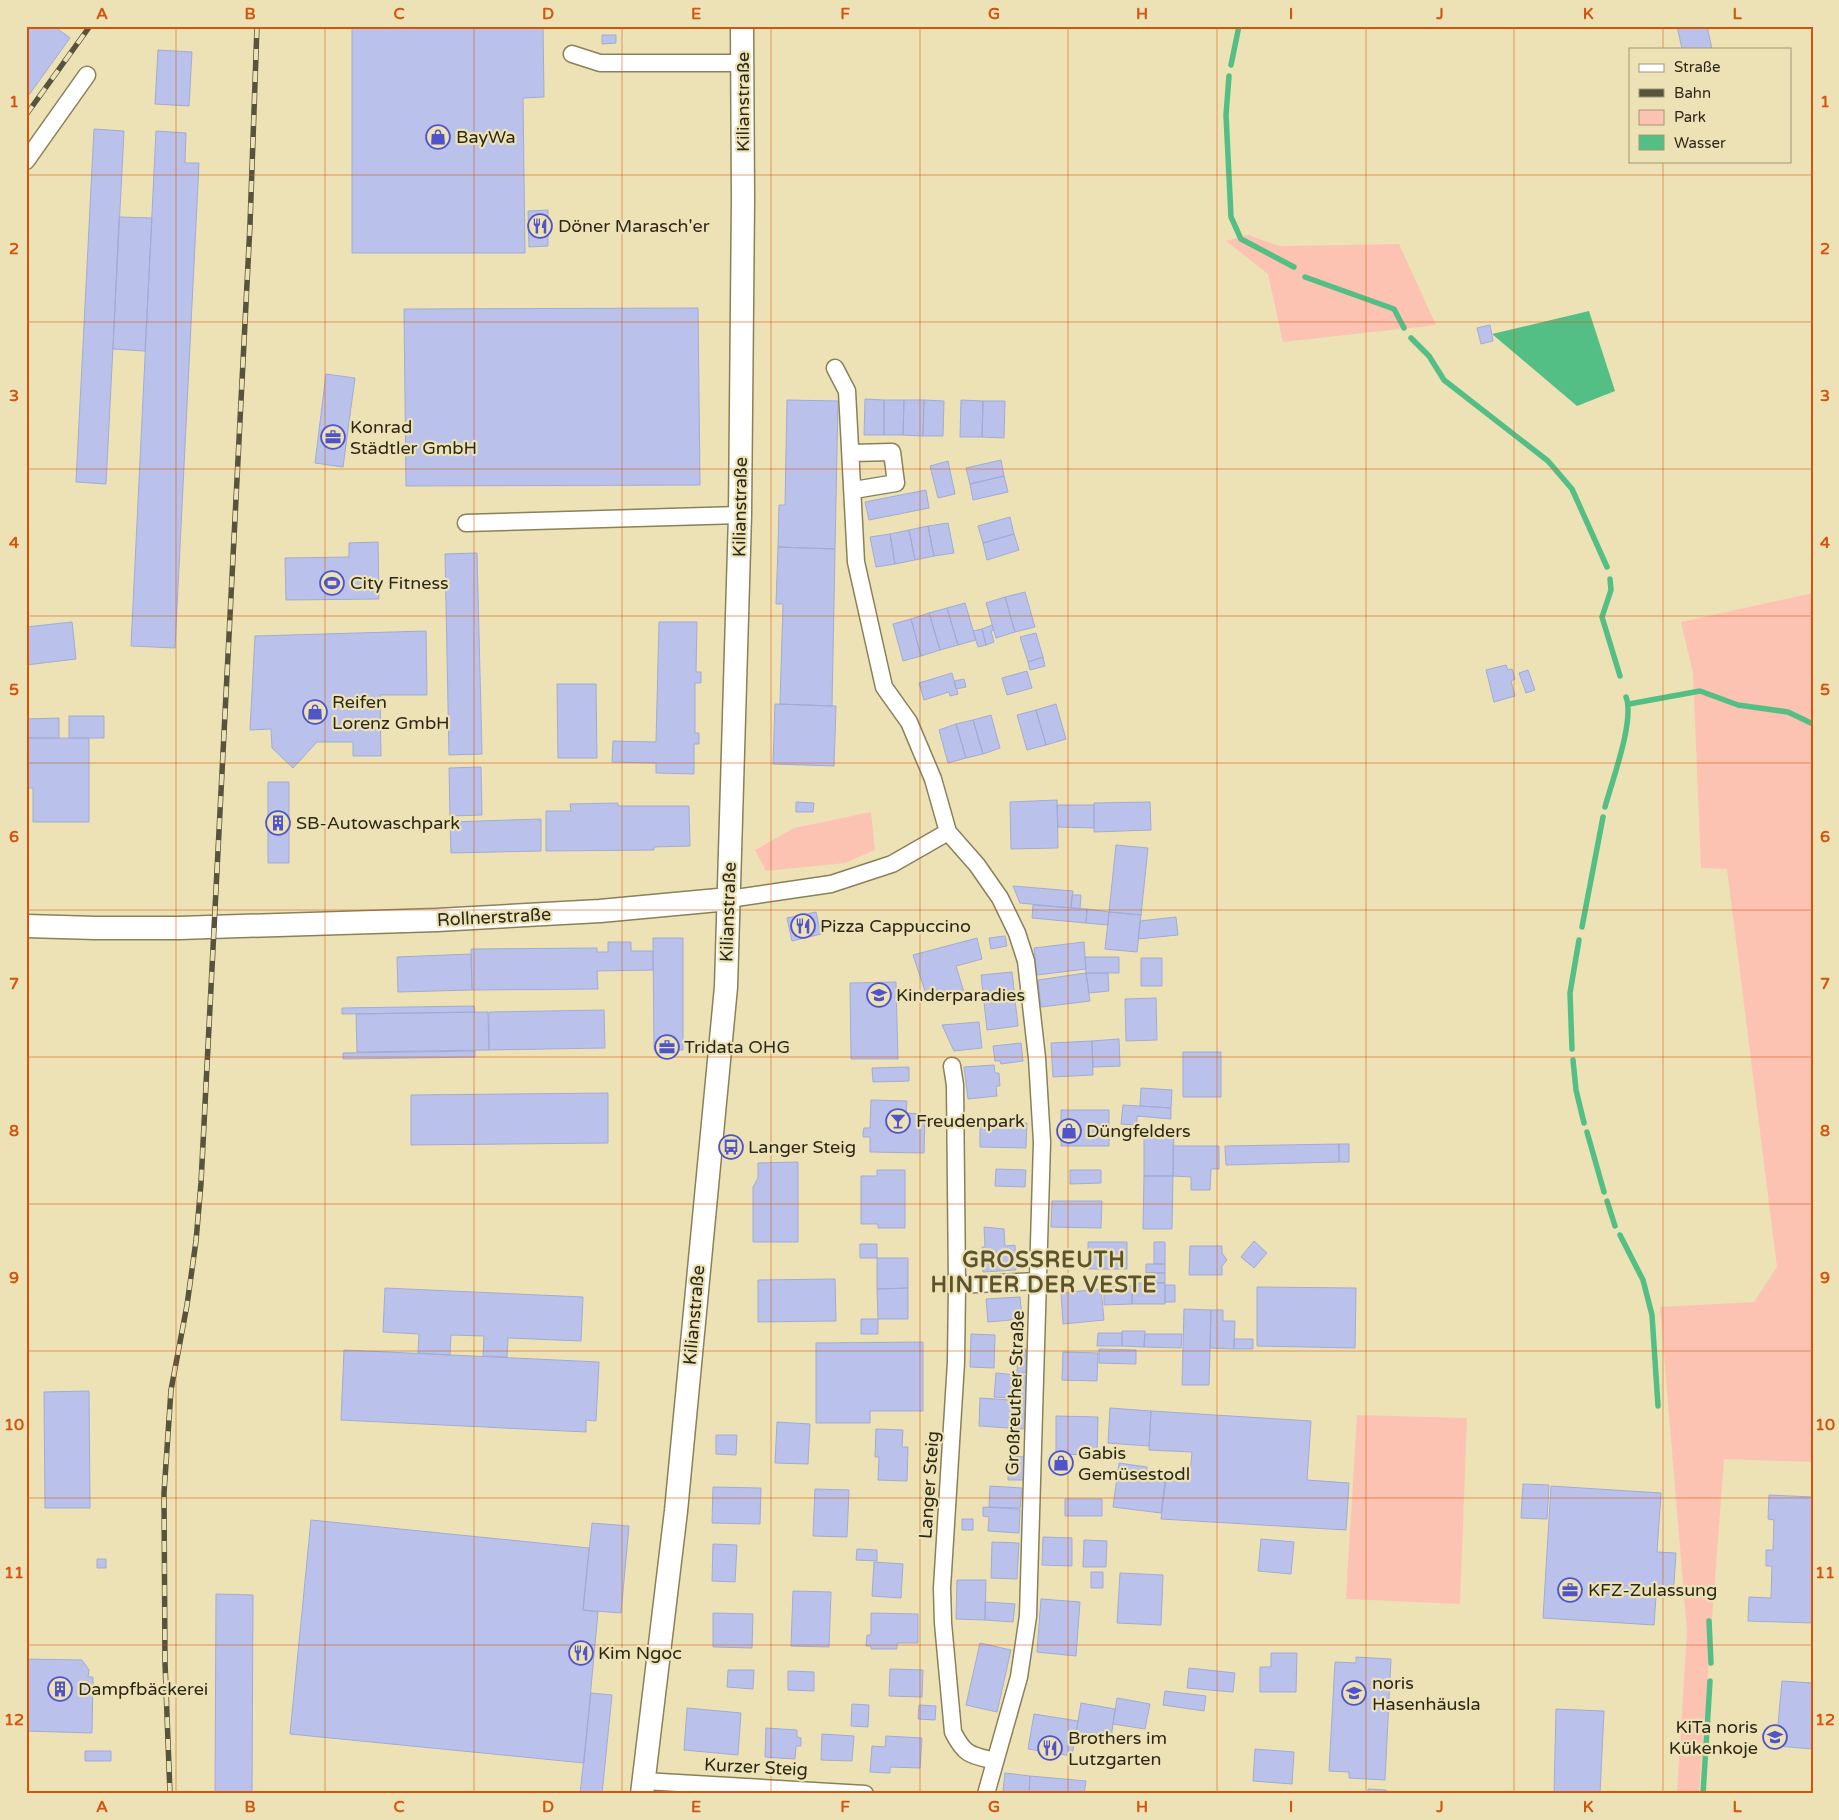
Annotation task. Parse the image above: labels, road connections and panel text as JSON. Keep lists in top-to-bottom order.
{
  "streets": {
    "main road": ["Kilianstraße", "Rollnerstraße"],
    "street": ["Großreuther Straße", "Langer Steig", "Kurzer Steig"]
  },
  "crossings": [
    ["Kilianstraße", "Rollnerstraße"],
    ["Kilianstraße", "Kurzer Steig"],
    ["Rollnerstraße", "Großreuther Straße"],
    ["Großreuther Straße", "Langer Steig"]
  ],
  "districts": ["GROSSREUTH HINTER DER VESTE"],
  "places": {
    "shop": [
      "BayWa",
      "Reifen Lorenz GmbH",
      "Düngfelders",
      "Gabis Gemüsestodl"
    ],
    "restaurant": [
      "Döner Marasch'er",
      "Pizza Cappuccino",
      "Kim Ngoc",
      "Brothers im Lutzgarten"
    ],
    "office": ["Konrad Städtler GmbH", "Tridata OHG", "KFZ-Zulassung"],
    "sports": ["City Fitness"],
    "building": ["SB-Autowaschpark", "Dampfbäckerei"],
    "school or university": ["Kinderparadies", "noris Hasenhäusla", "KiTa noris Kükenkoje"],
    "bar": ["Freudenpark"],
    "bus stop": ["Langer Steig"]
  },
  "legend": [
    "Straße",
    "Bahn",
    "Park",
    "Wasser"
  ],
  "grid": {
    "columns": [
      "A",
      "B",
      "C",
      "D",
      "E",
      "F",
      "G",
      "H",
      "I",
      "J",
      "K",
      "L"
    ],
    "rows": [
      "1",
      "2",
      "3",
      "4",
      "5",
      "6",
      "7",
      "8",
      "9",
      "10",
      "11",
      "12"
    ]
  }
}
